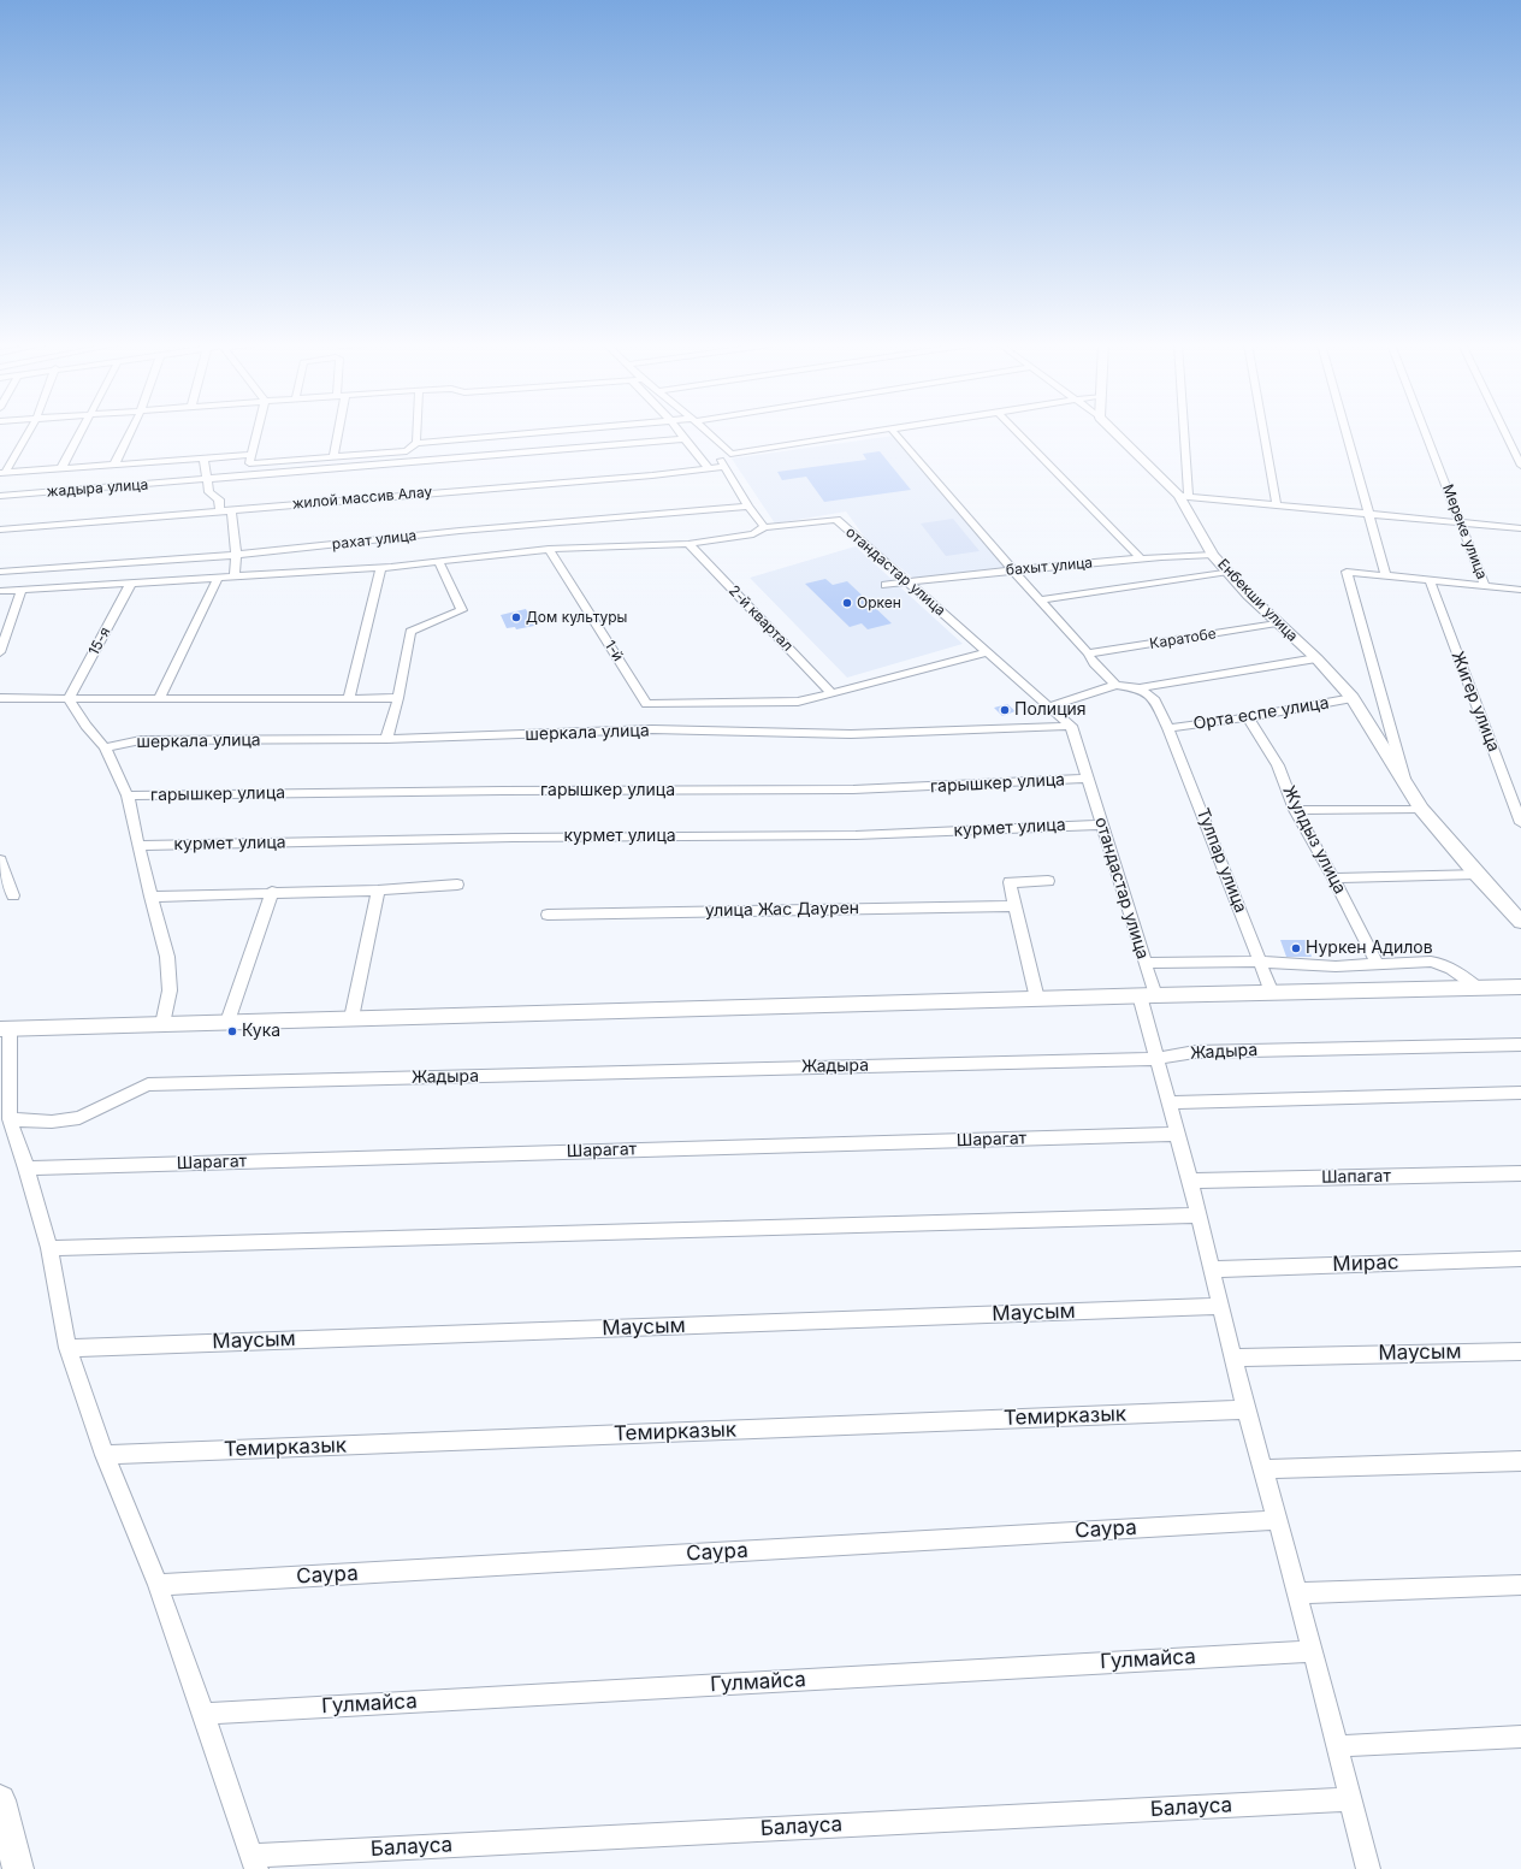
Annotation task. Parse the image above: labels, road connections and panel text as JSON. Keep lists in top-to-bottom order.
{
  "streets": {
    "street": [
      "жадыра улица",
      "жилой массив Алау",
      "Мереке улица",
      "рахат улица",
      "бахыт улица",
      "отандастар улица",
      "Енбекши улица",
      "2-й квартал",
      "Каратобе",
      "15-я",
      "1-й",
      "Жигер улица",
      "Орта еспе улица",
      "шеркала улица",
      "гарышкер улица",
      "курмет улица",
      "Жулдыз улица",
      "Тулпар улица",
      "улица Жас Даурен",
      "Жадыра",
      "Шарагат",
      "Шапагат",
      "Мирас",
      "Маусым",
      "Темирказык",
      "Саура",
      "Гулмайса",
      "Балауса"
    ]
  },
  "crossings": [
    ["бахыт улица", "отандастар улица"],
    ["бахыт улица", "Енбекши улица"],
    ["отандастар улица", "2-й квартал"],
    ["отандастар улица", "15-я"],
    ["отандастар улица", "1-й"],
    ["отандастар улица", "шеркала улица"],
    ["отандастар улица", "гарышкер улица"],
    ["отандастар улица", "курмет улица"],
    ["отандастар улица", "Жадыра"],
    ["отандастар улица", "Шарагат"],
    ["отандастар улица", "Шапагат"],
    ["отандастар улица", "Мирас"],
    ["отандастар улица", "Маусым"],
    ["отандастар улица", "Темирказык"],
    ["отандастар улица", "Саура"],
    ["отандастар улица", "Гулмайса"],
    ["отандастар улица", "Балауса"],
    ["Енбекши улица", "Каратобе"],
    ["Енбекши улица", "Орта еспе улица"],
    ["2-й квартал", "1-й"],
    ["Орта еспе улица", "Жулдыз улица"],
    ["Орта еспе улица", "Тулпар улица"]
  ],
  "places": [
    "Оркен",
    "Дом культуры",
    "Полиция",
    "Нуркен Адилов",
    "Кука"
  ]
}
